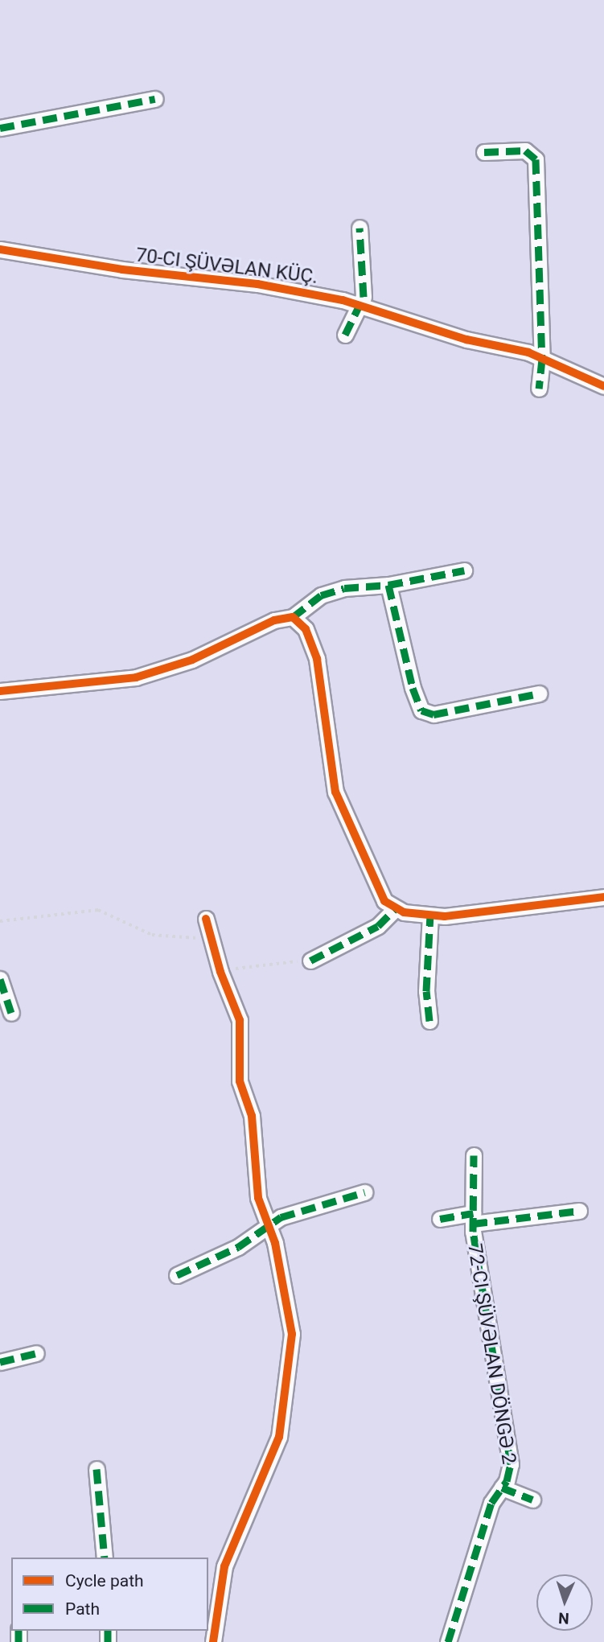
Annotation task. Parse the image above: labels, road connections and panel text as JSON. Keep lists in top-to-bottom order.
{
  "streets": {
    "street": ["70-CI ŞÜVƏLAN KÜÇ.", "72-CI ŞÜVƏLAN DÖNGƏ 2"]
  },
  "legend": ["Cycle path", "Path"],
  "north": "bottom"
}
